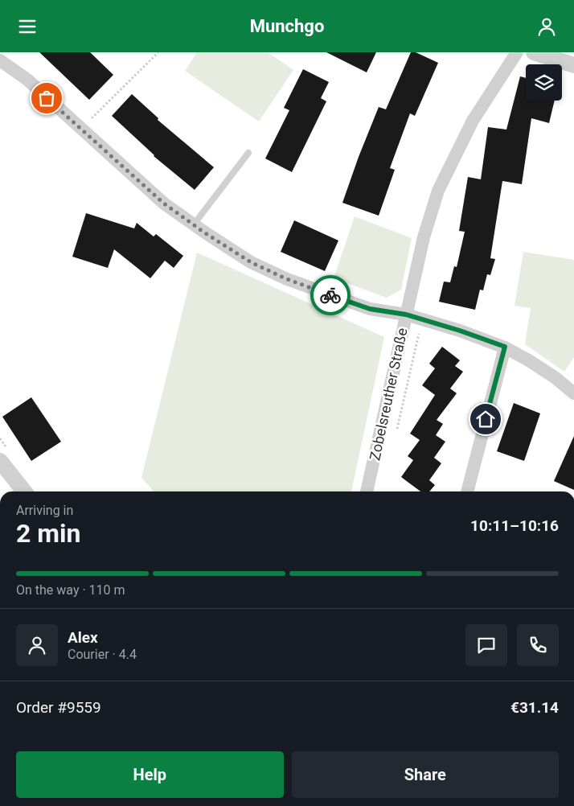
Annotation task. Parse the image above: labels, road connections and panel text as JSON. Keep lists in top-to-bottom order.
{
  "streets": {
    "street": ["Zobelsreuther Straße"]
  },
  "page": {
    "header": "Munchgo",
    "heading": ["2 min", "Arriving in", "10:11–10:16"],
    "panel": [
      "Alex",
      "Courier · 4.4",
      "Order #9559",
      "€31.14"
    ],
    "bar": "On the way · 110 m",
    "buttons": ["Help", "Share"]
  }
}
